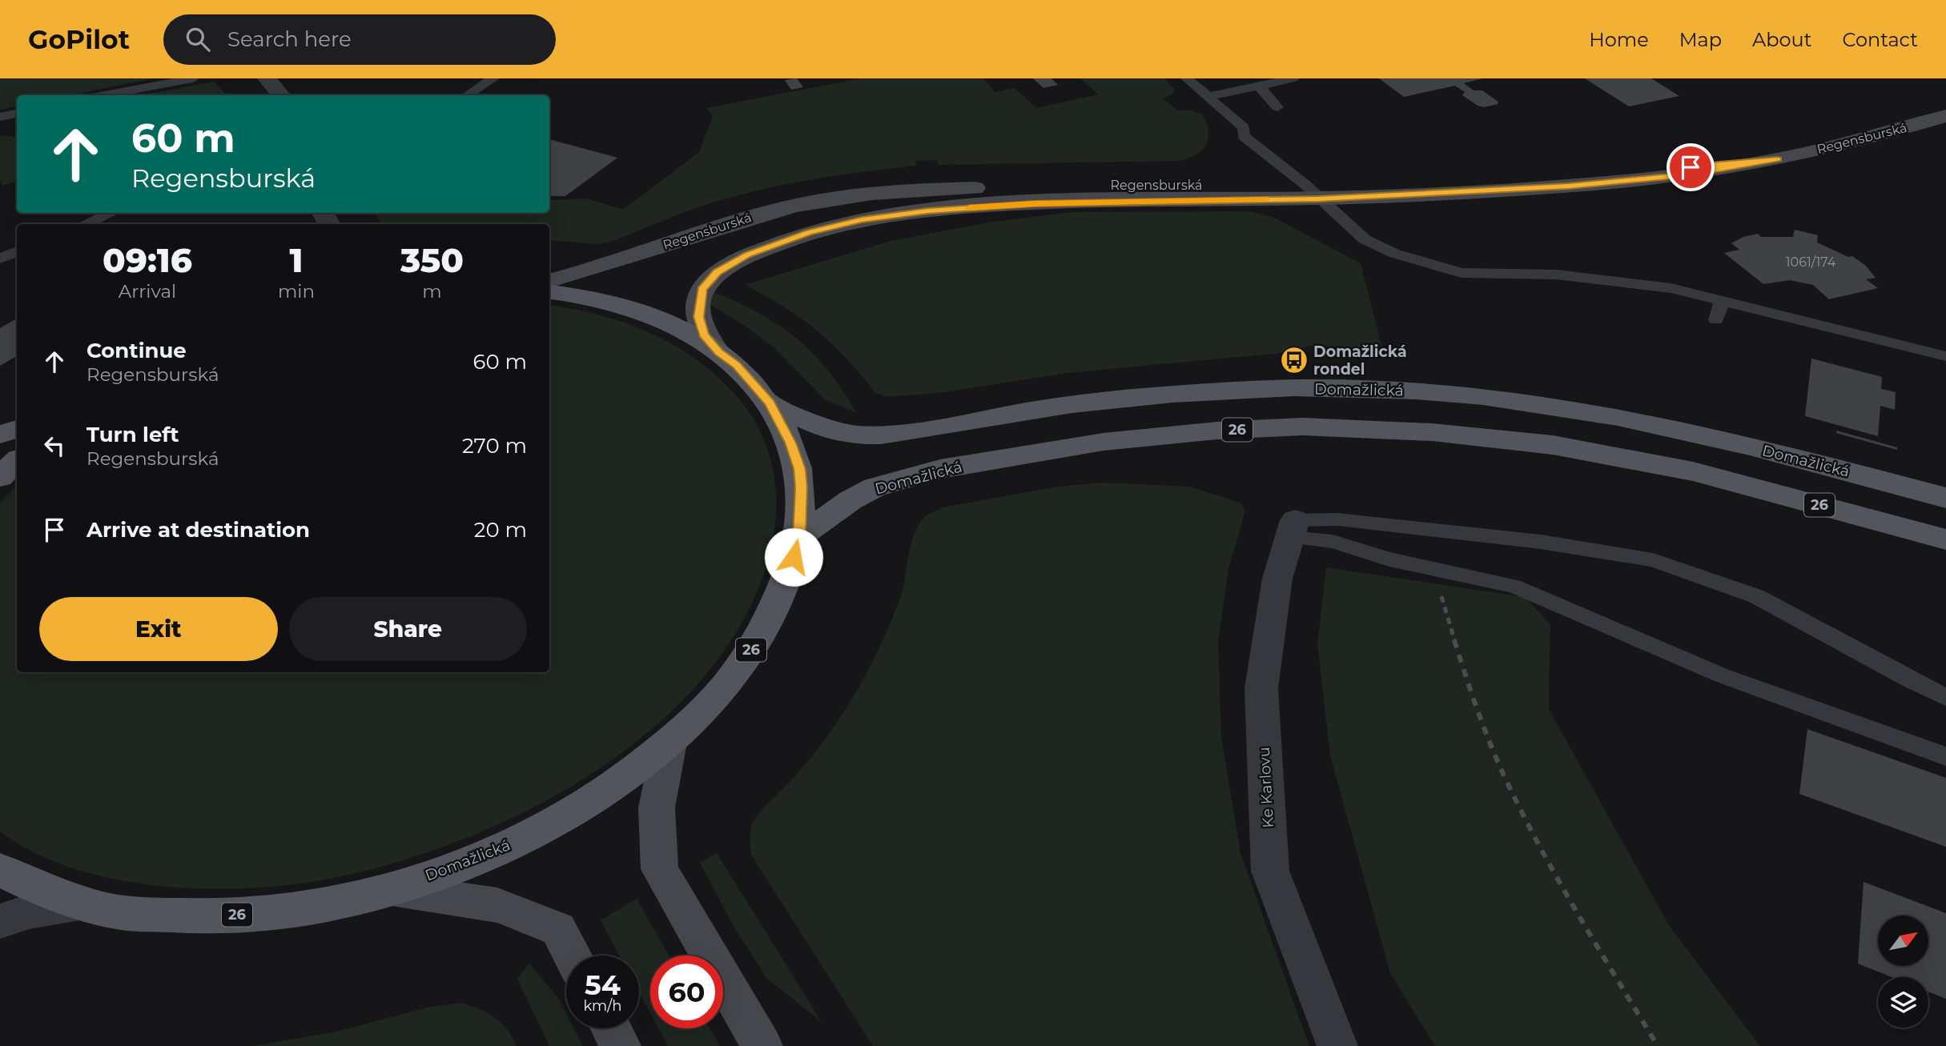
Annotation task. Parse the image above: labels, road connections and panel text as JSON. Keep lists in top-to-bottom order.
{
  "streets": {
    "main road": ["Regensburská", "Domažlická", "26"],
    "street": ["Ke Karlovu"]
  },
  "crossings": [
    ["Regensburská", "Domažlická"]
  ],
  "places": {
    "bus stop": ["Domažlická rondel"]
  },
  "house_numbers": ["1061/174"],
  "north": "top right",
  "page": {
    "header": "GoPilot",
    "search": "Search here",
    "nav": [
      "Home",
      "Map",
      "About",
      "Contact"
    ],
    "turn": ["60 m", "Regensburská"],
    "eta": [
      "09:16",
      "Arrival",
      "1",
      "min",
      "350",
      "m"
    ],
    "list": [
      {
        "name": "Continue",
        "note": "Regensburská",
        "value": "60 m"
      },
      {
        "name": "Turn left",
        "note": "Regensburská",
        "value": "270 m"
      },
      {
        "name": "Arrive at destination",
        "value": "20 m"
      }
    ],
    "buttons": ["Exit", "Share"],
    "speed": "54 km/h",
    "limit": "60"
  }
}
